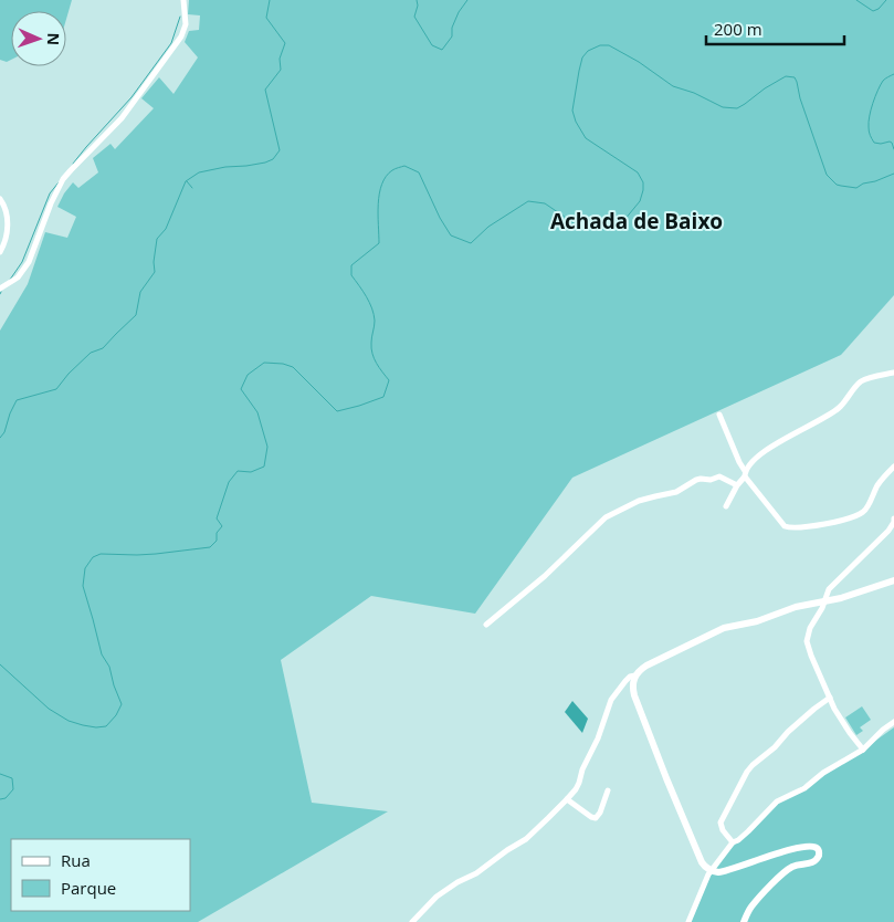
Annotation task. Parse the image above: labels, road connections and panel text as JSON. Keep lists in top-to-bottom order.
{
  "districts": ["Achada de Baixo"],
  "legend": ["Rua", "Parque"],
  "scale_bar": "200 m",
  "north": "right"
}
